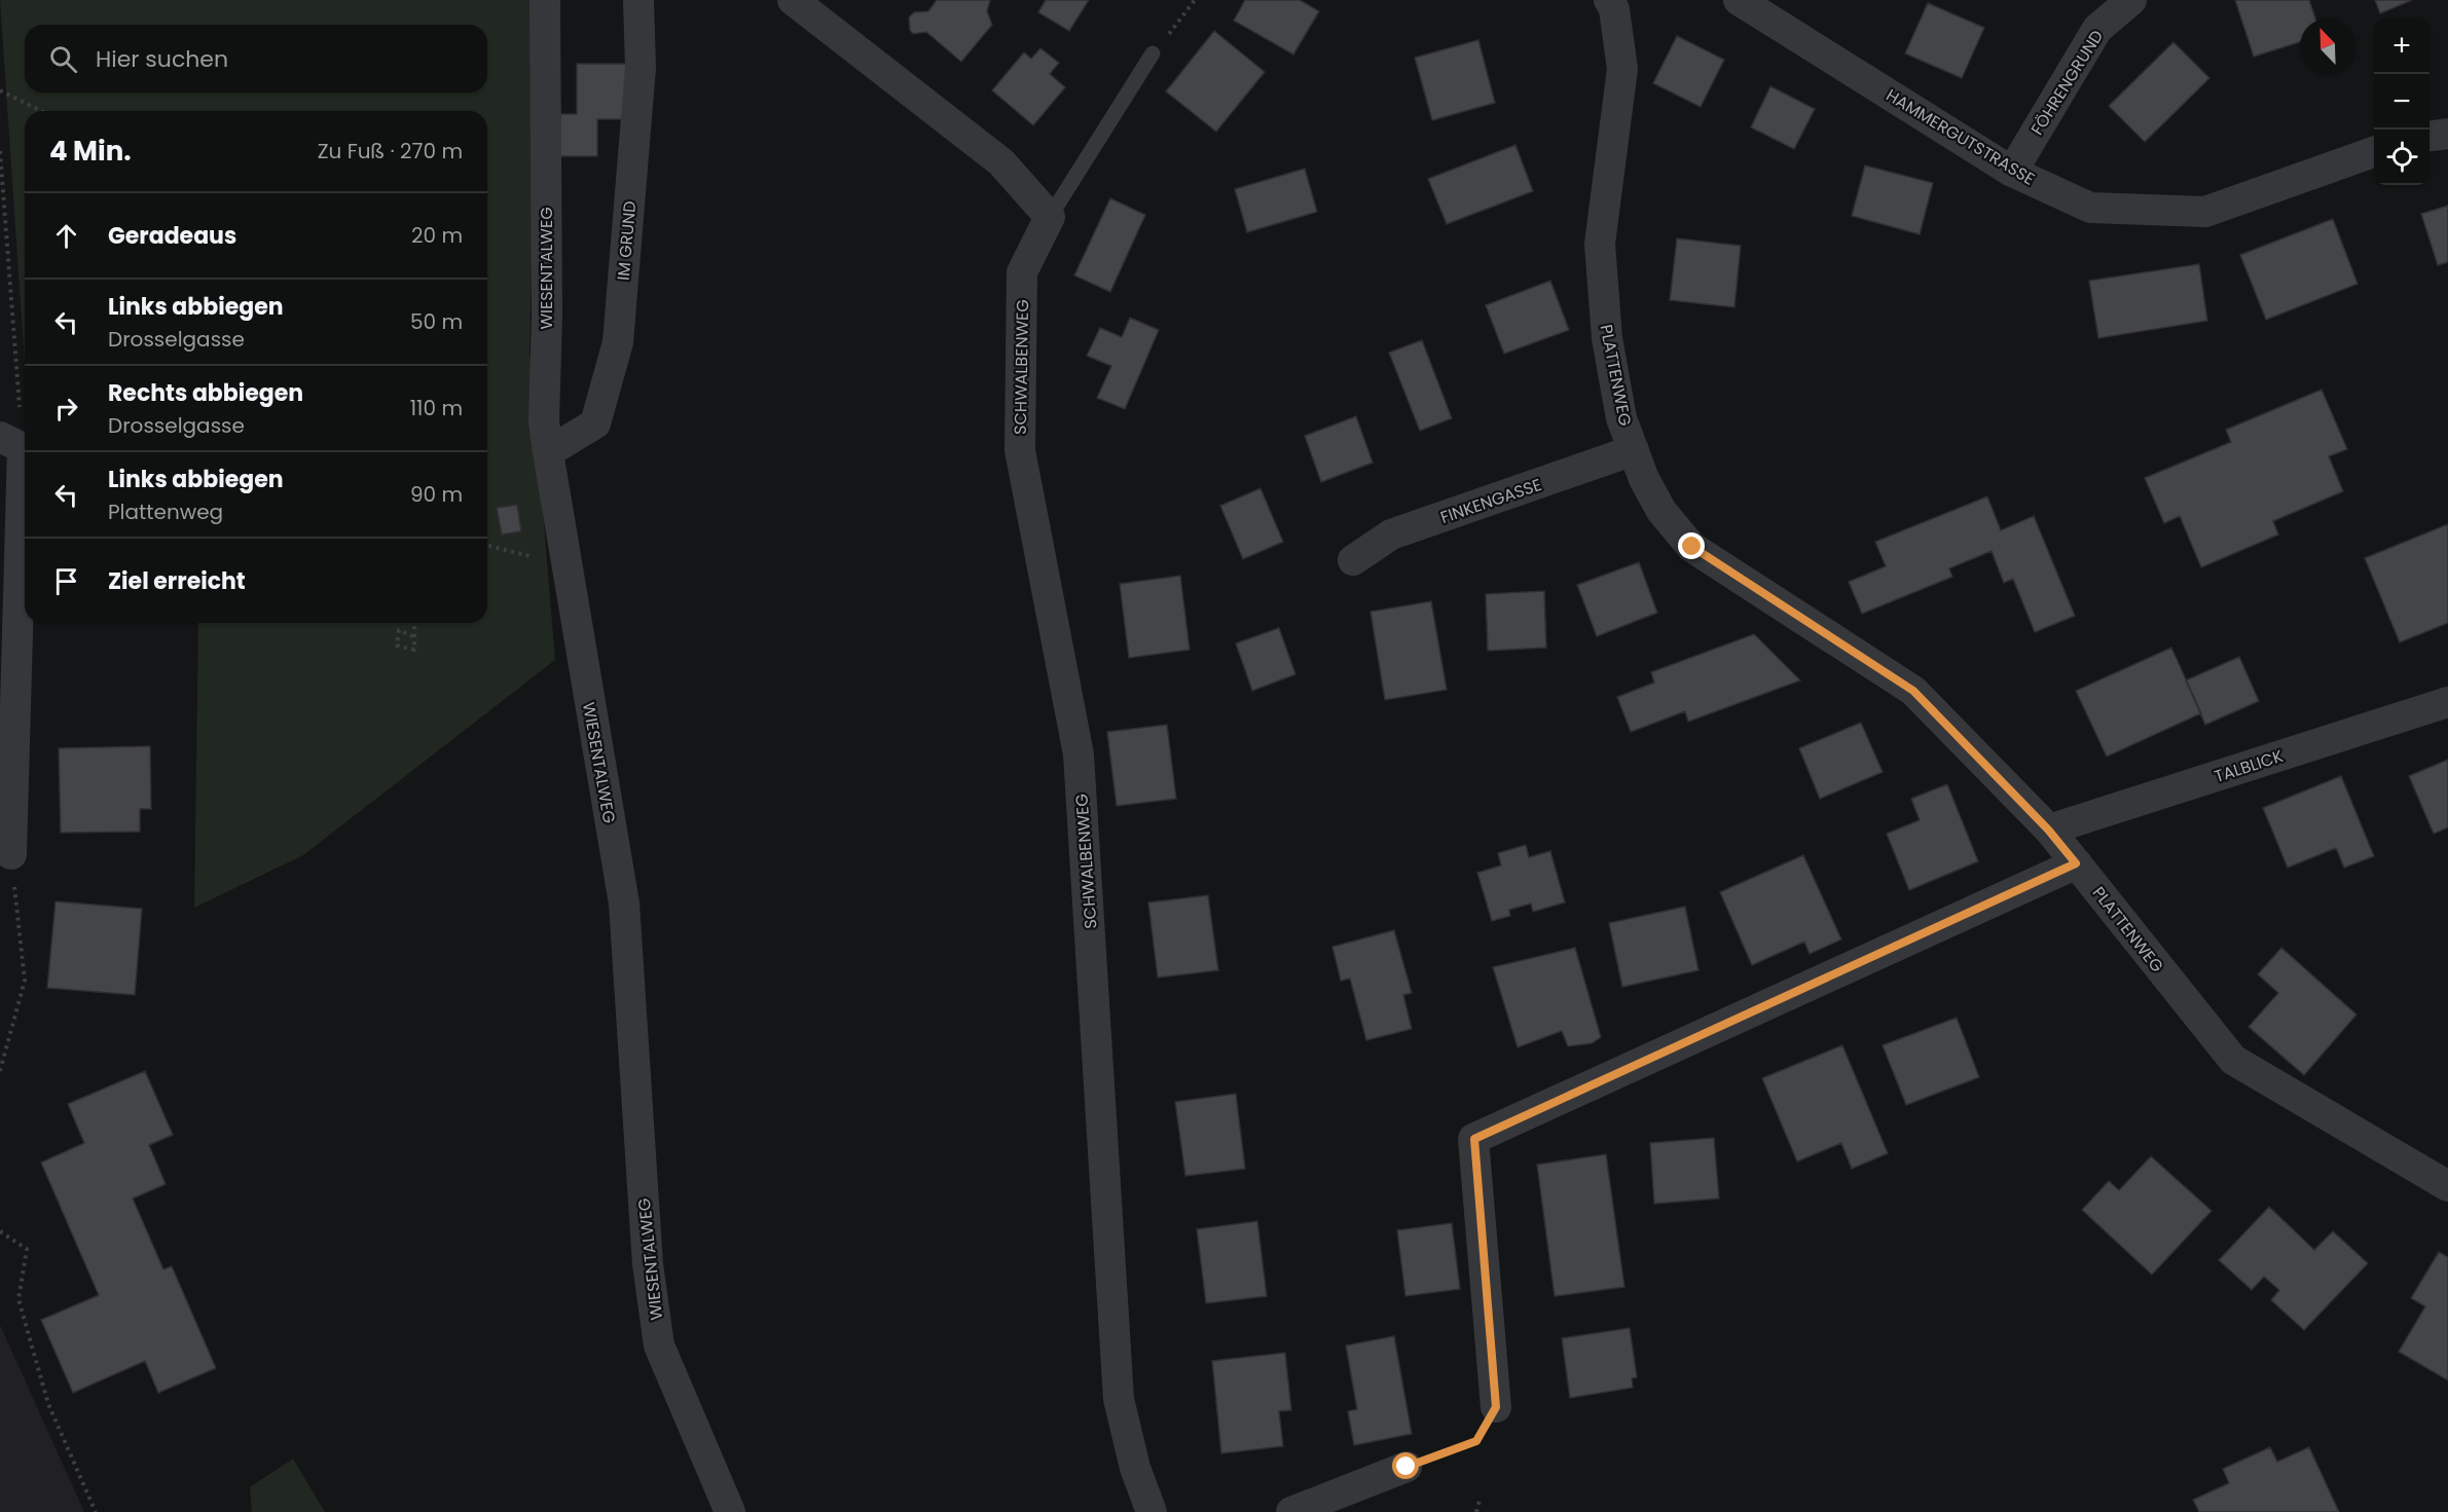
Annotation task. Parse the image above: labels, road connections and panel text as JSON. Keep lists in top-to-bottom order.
{
  "streets": {
    "street": [
      "FÖHRENGRUND",
      "HAMMERGUTSTRASSE",
      "IM GRUND",
      "WIESENTALWEG",
      "SCHWALBENWEG",
      "PLATTENWEG",
      "FINKENGASSE",
      "TALBLICK"
    ]
  },
  "crossings": [
    ["FÖHRENGRUND", "HAMMERGUTSTRASSE"],
    ["IM GRUND", "WIESENTALWEG"],
    ["PLATTENWEG", "FINKENGASSE"],
    ["PLATTENWEG", "TALBLICK"]
  ],
  "north": "top left",
  "page": {
    "map_buttons": ["+", "−"],
    "search": "Hier suchen",
    "heading": ["4 Min.", "Zu Fuß · 270 m"],
    "list": [
      ["Geradeaus", "20 m"],
      ["Links abbiegen", "Drosselgasse", "50 m"],
      ["Rechts abbiegen", "Drosselgasse", "110 m"],
      ["Links abbiegen", "Plattenweg", "90 m"],
      "Ziel erreicht"
    ]
  }
}
